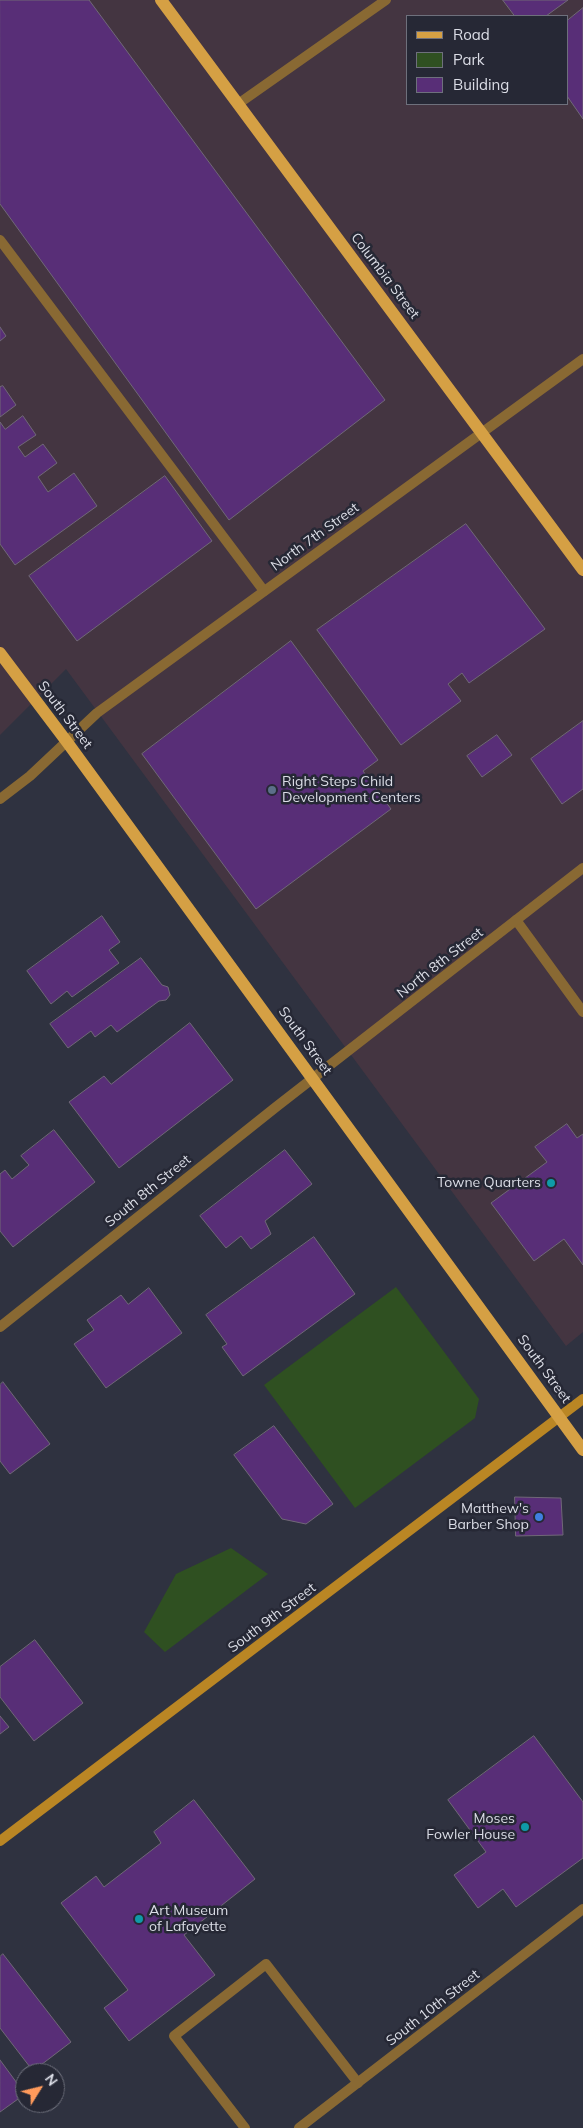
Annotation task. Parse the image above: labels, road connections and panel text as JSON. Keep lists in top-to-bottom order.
{
  "streets": {
    "main road": ["Columbia Street", "South Street"],
    "street": [
      "North 7th Street",
      "North 8th Street",
      "South 8th Street",
      "South 9th Street",
      "South 10th Street"
    ]
  },
  "crossings": [
    ["Columbia Street", "North 7th Street"],
    ["North 7th Street", "South Street"],
    ["South Street", "North 8th Street"],
    ["South Street", "South 8th Street"],
    ["South Street", "South 9th Street"],
    ["North 8th Street", "South 8th Street"]
  ],
  "places": [
    "Right Steps Child Development Centers",
    "Towne Quarters",
    "Matthew's Barber Shop",
    "Moses Fowler House",
    "Art Museum of Lafayette"
  ],
  "legend": ["Road", "Park", "Building"],
  "north": "top right"
}
